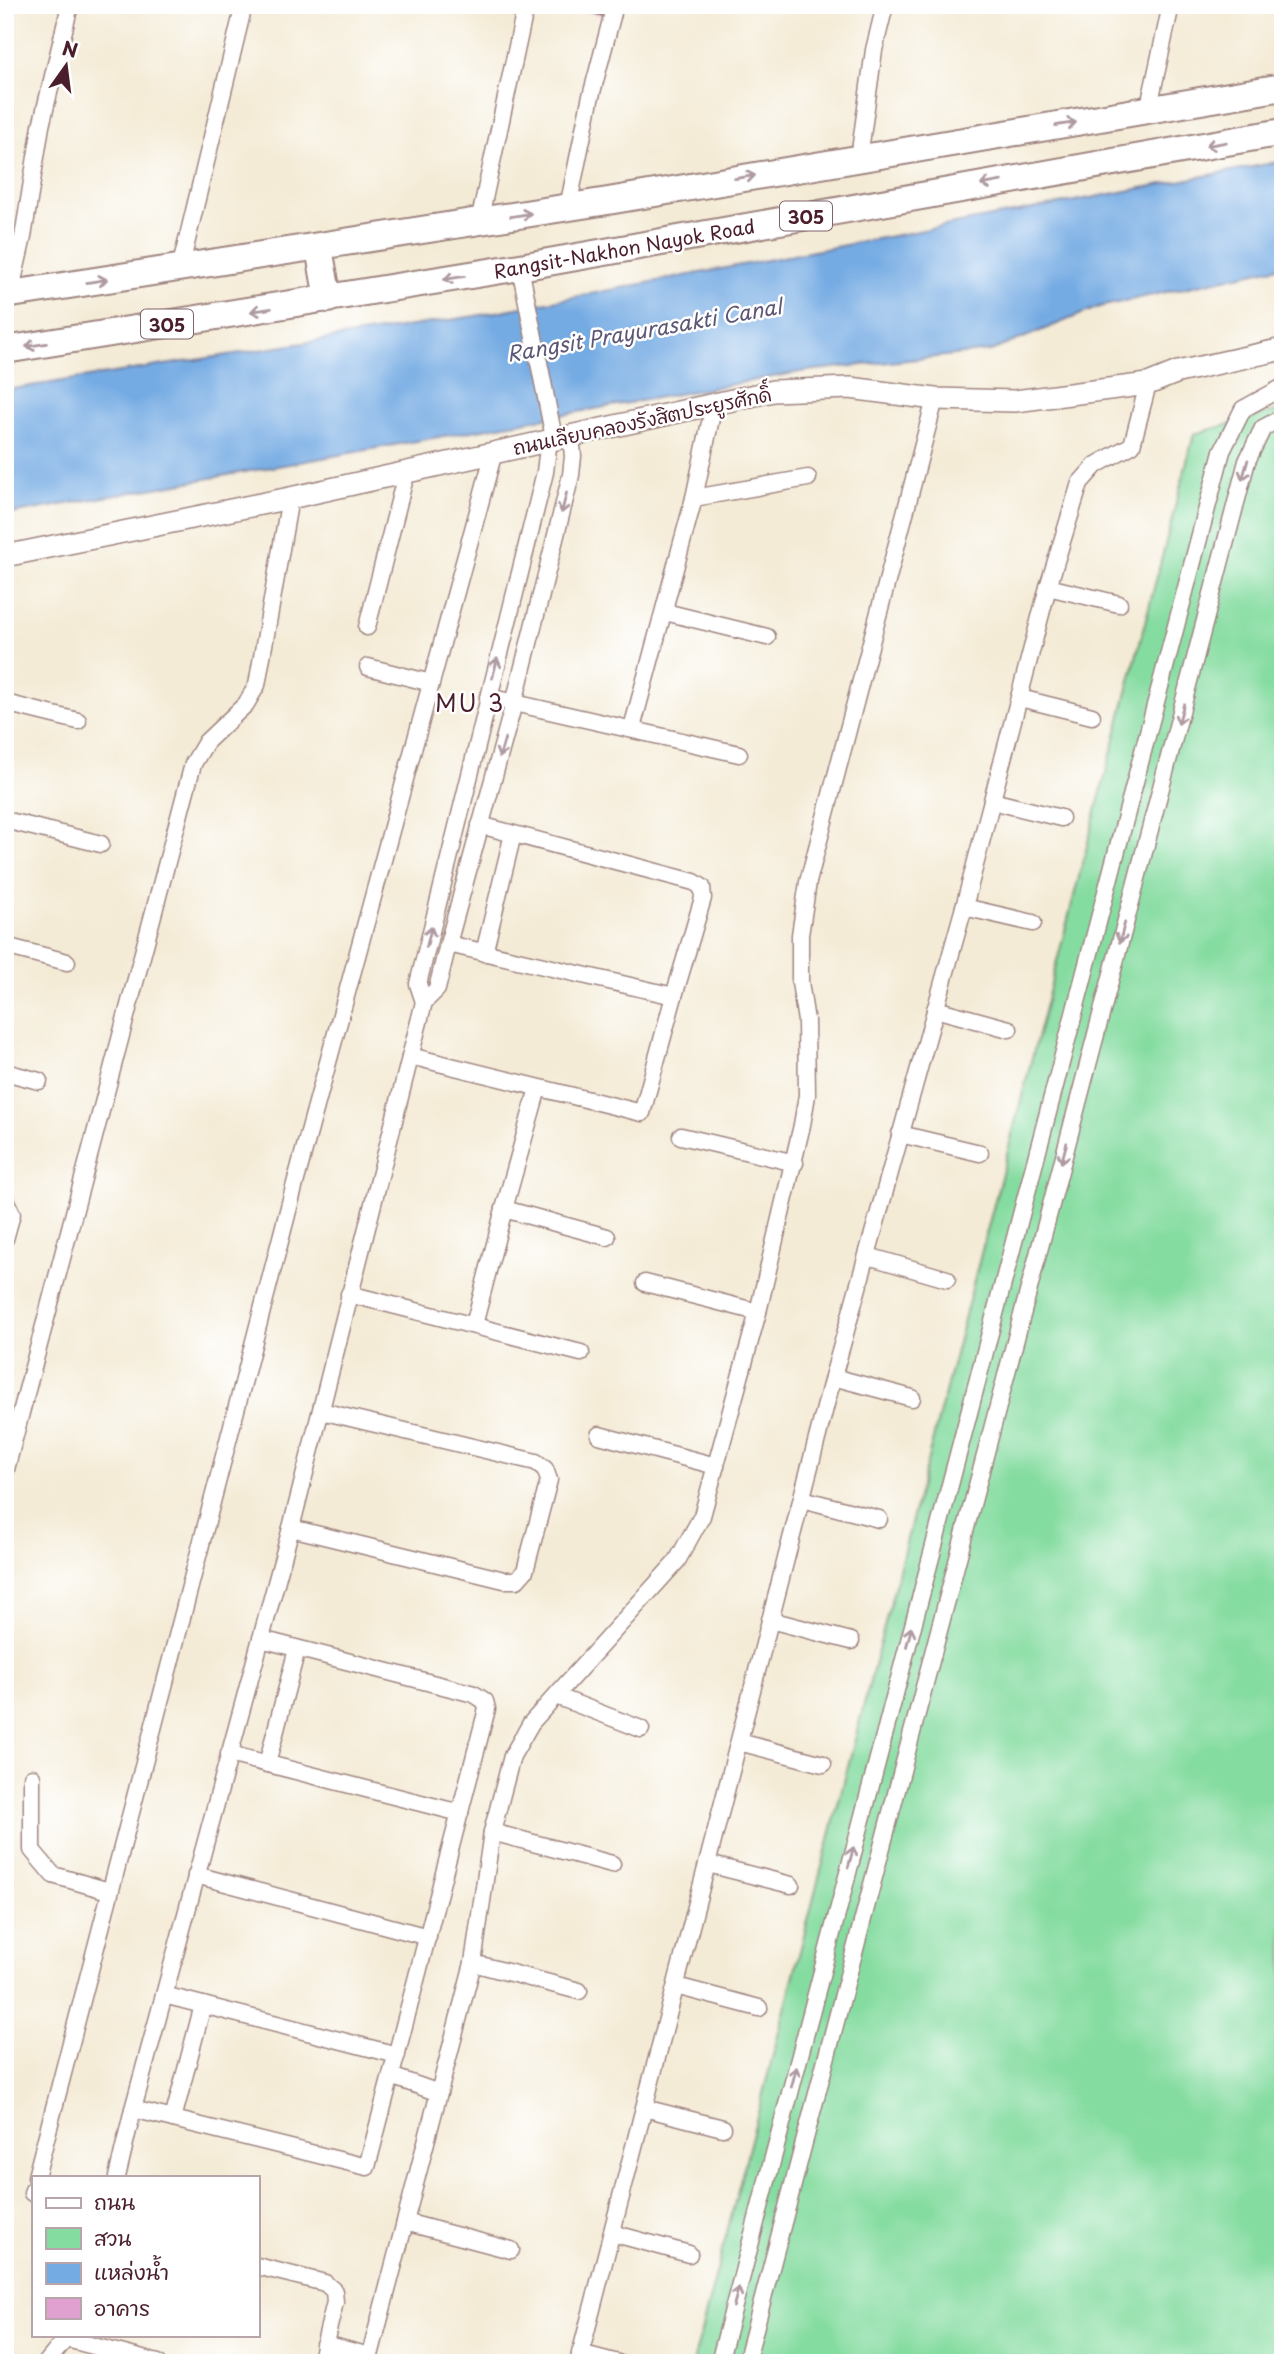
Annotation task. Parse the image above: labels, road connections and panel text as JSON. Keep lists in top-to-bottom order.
{
  "streets": {
    "main road": ["305", "Rangsit-Nakhon Nayok Road"],
    "street": ["ถนนเลียบคลองรังสิตประยูรศักดิ์"]
  },
  "districts": ["MU 3"],
  "water": ["Rangsit Prayurasakti Canal"],
  "legend": [
    "ถนน",
    "สวน",
    "แหล่งน้ำ",
    "อาคาร"
  ],
  "north": "top"
}
